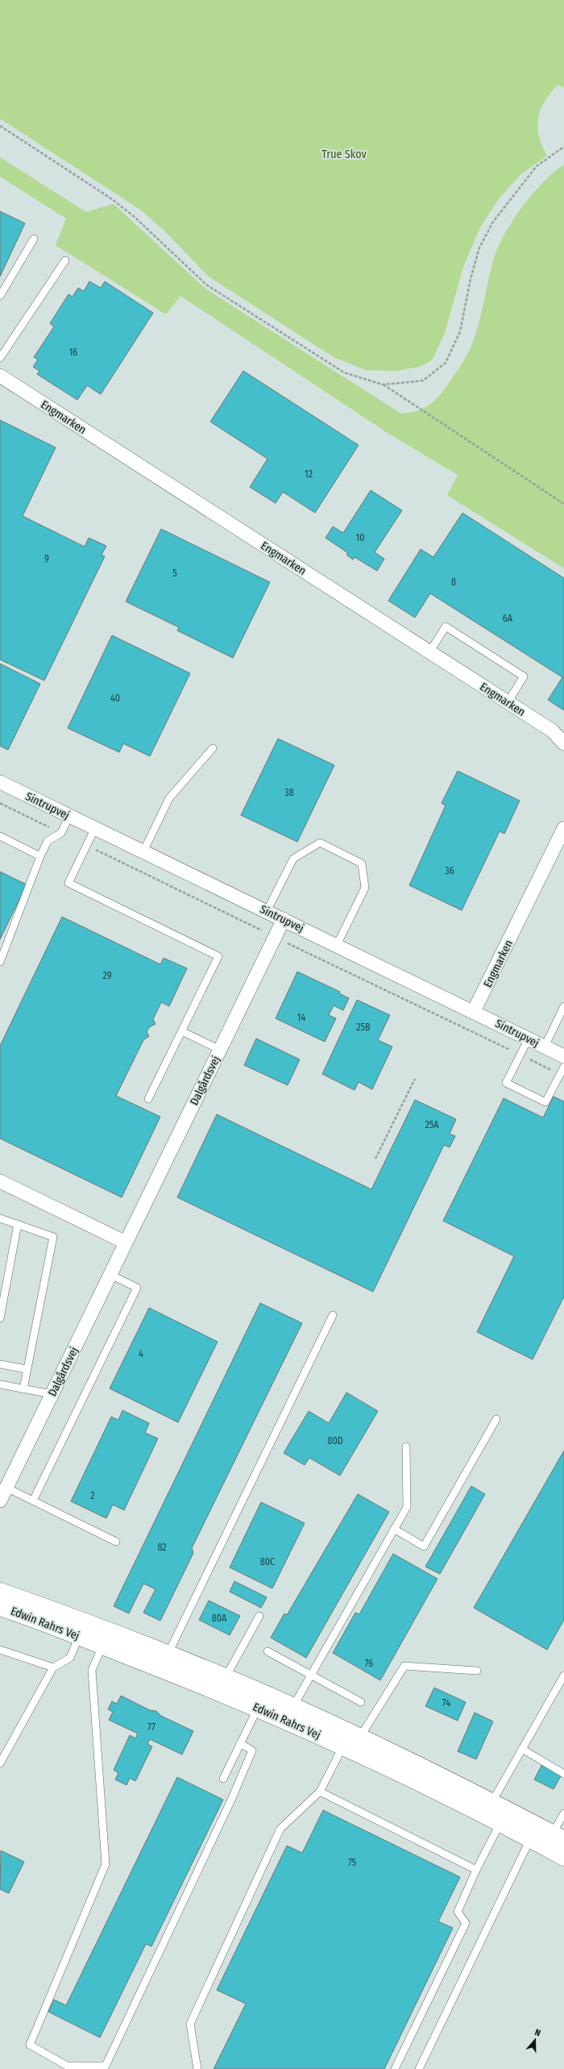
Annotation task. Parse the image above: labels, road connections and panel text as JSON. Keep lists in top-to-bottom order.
{
  "streets": {
    "street": [
      "Engmarken",
      "Sintrupvej",
      "Dalgårdsvej",
      "Edwin Rahrs Vej"
    ]
  },
  "crossings": [
    ["Engmarken", "Sintrupvej"],
    ["Sintrupvej", "Dalgårdsvej"]
  ],
  "parks": ["True Skov"],
  "house_numbers": [
    "16",
    "12",
    "10",
    "9",
    "5",
    "8",
    "6A",
    "40",
    "38",
    "36",
    "29",
    "14",
    "25B",
    "25A",
    "4",
    "80D",
    "2",
    "82",
    "80C",
    "80A",
    "76",
    "74",
    "77",
    "75"
  ],
  "north": "top"
}
